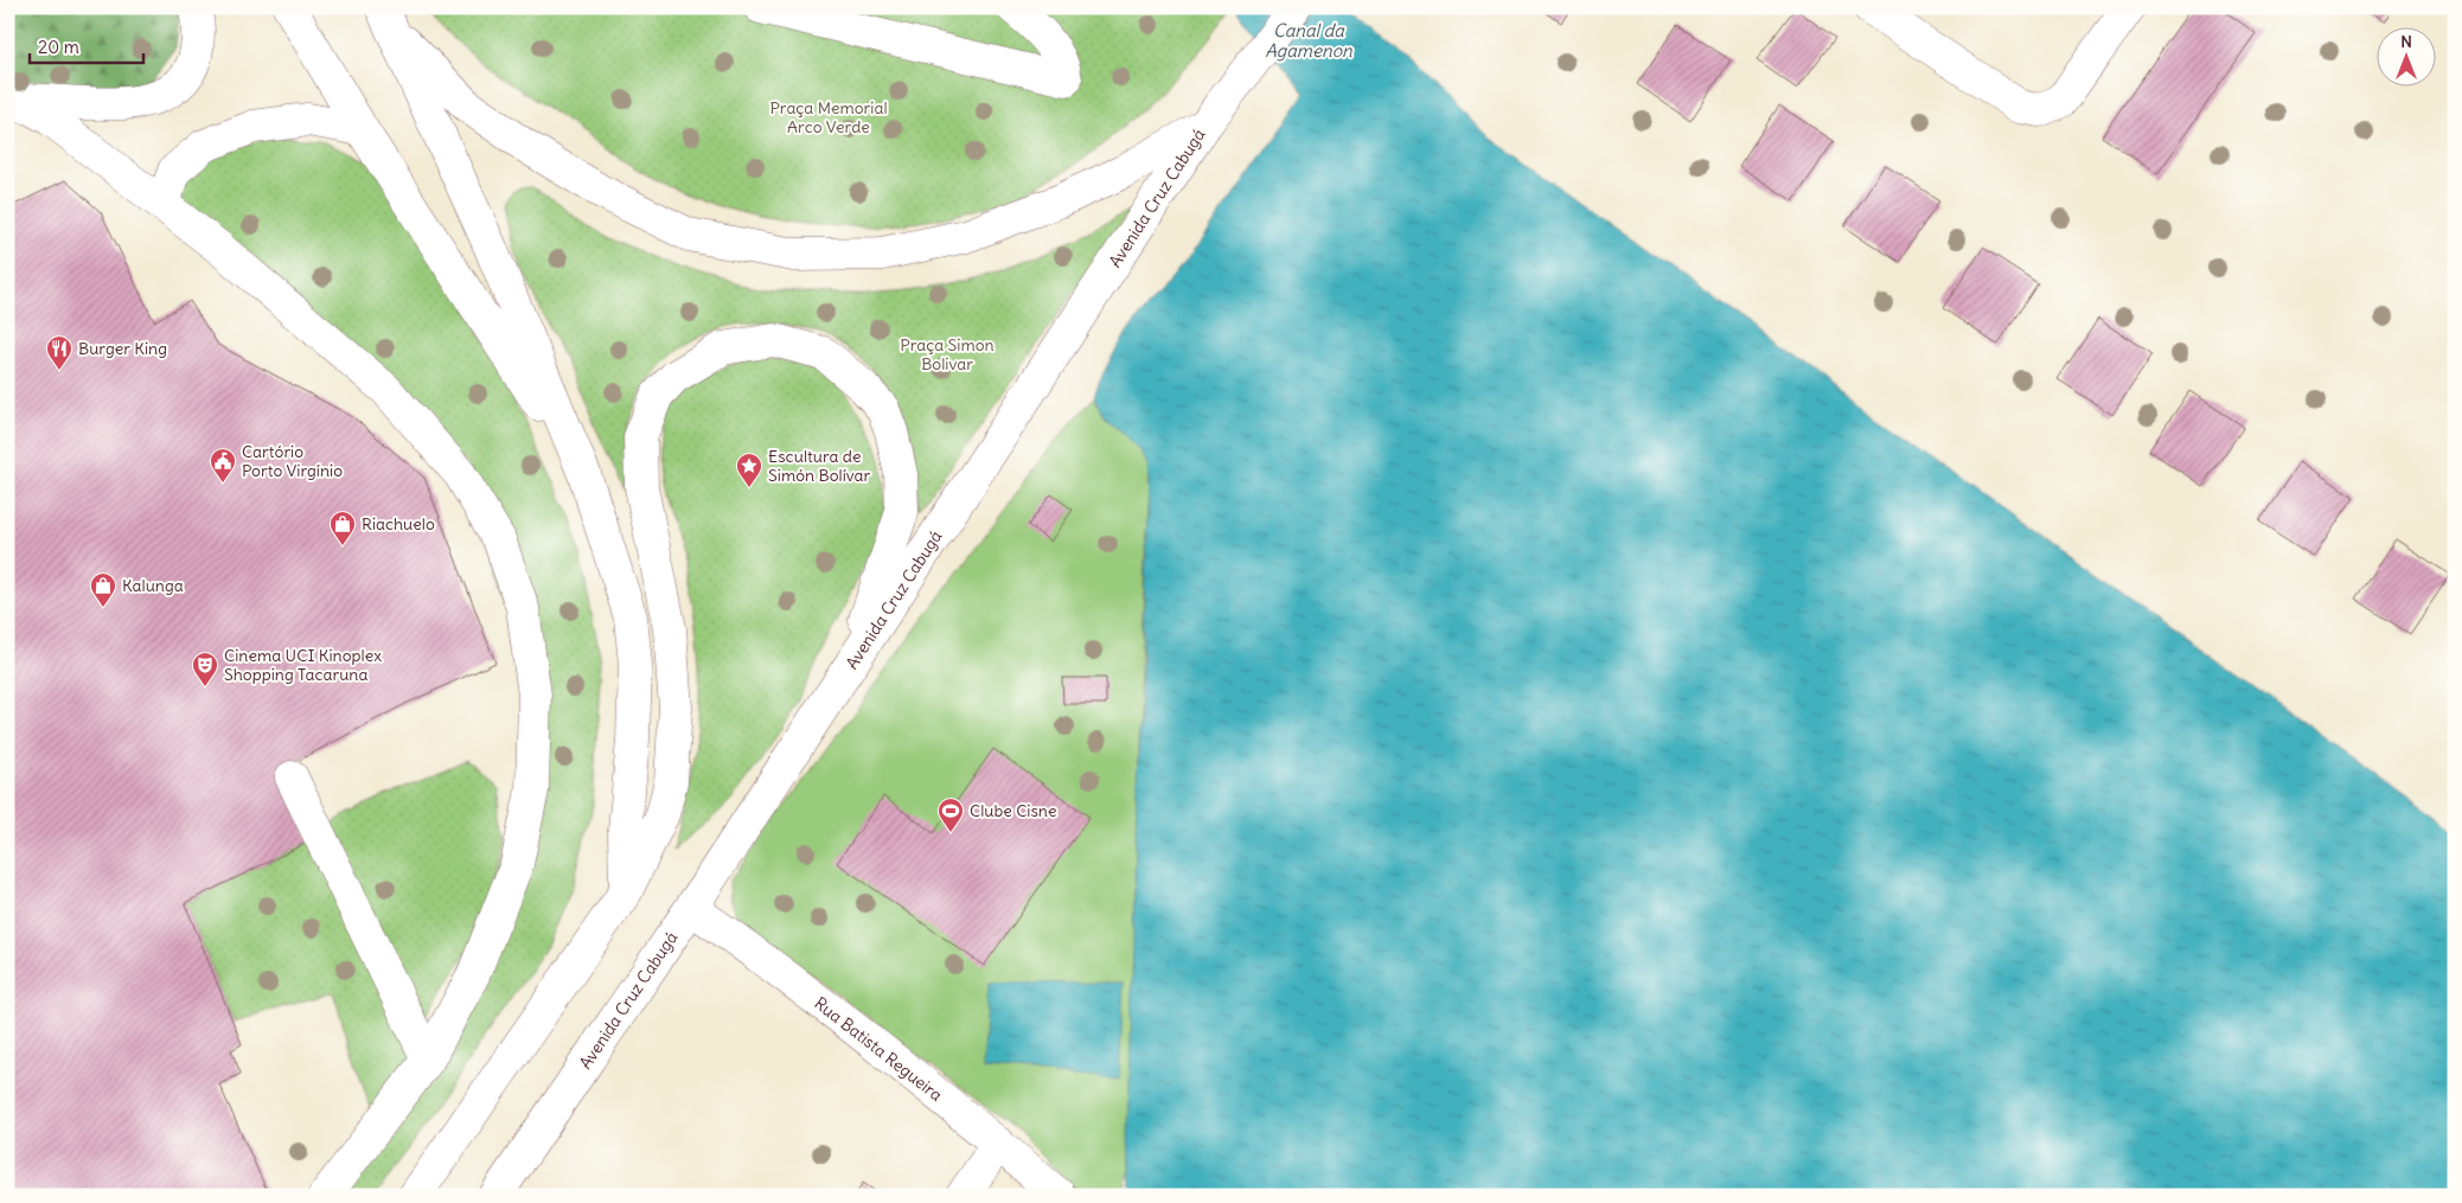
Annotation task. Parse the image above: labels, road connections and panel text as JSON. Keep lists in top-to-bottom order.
{
  "streets": {
    "main road": ["Avenida Cruz Cabugá", "Rua Batista Regueira"]
  },
  "crossings": [
    ["Avenida Cruz Cabugá", "Rua Batista Regueira"]
  ],
  "water": ["Canal da Agamenon"],
  "parks": ["Praça Memorial Arco Verde", "Praça Simon Bolivar"],
  "places": {
    "restaurant": ["Burger King"],
    "public building": ["Cartório Porto Virgínio"],
    "place": ["Escultura de Simón Bolívar"],
    "shop": ["Riachuelo", "Kalunga"],
    "theatre": ["Cinema UCI Kinoplex Shopping Tacaruna"],
    "sports": ["Clube Cisne"]
  },
  "scale_bar": "20 m",
  "north": "top"
}
